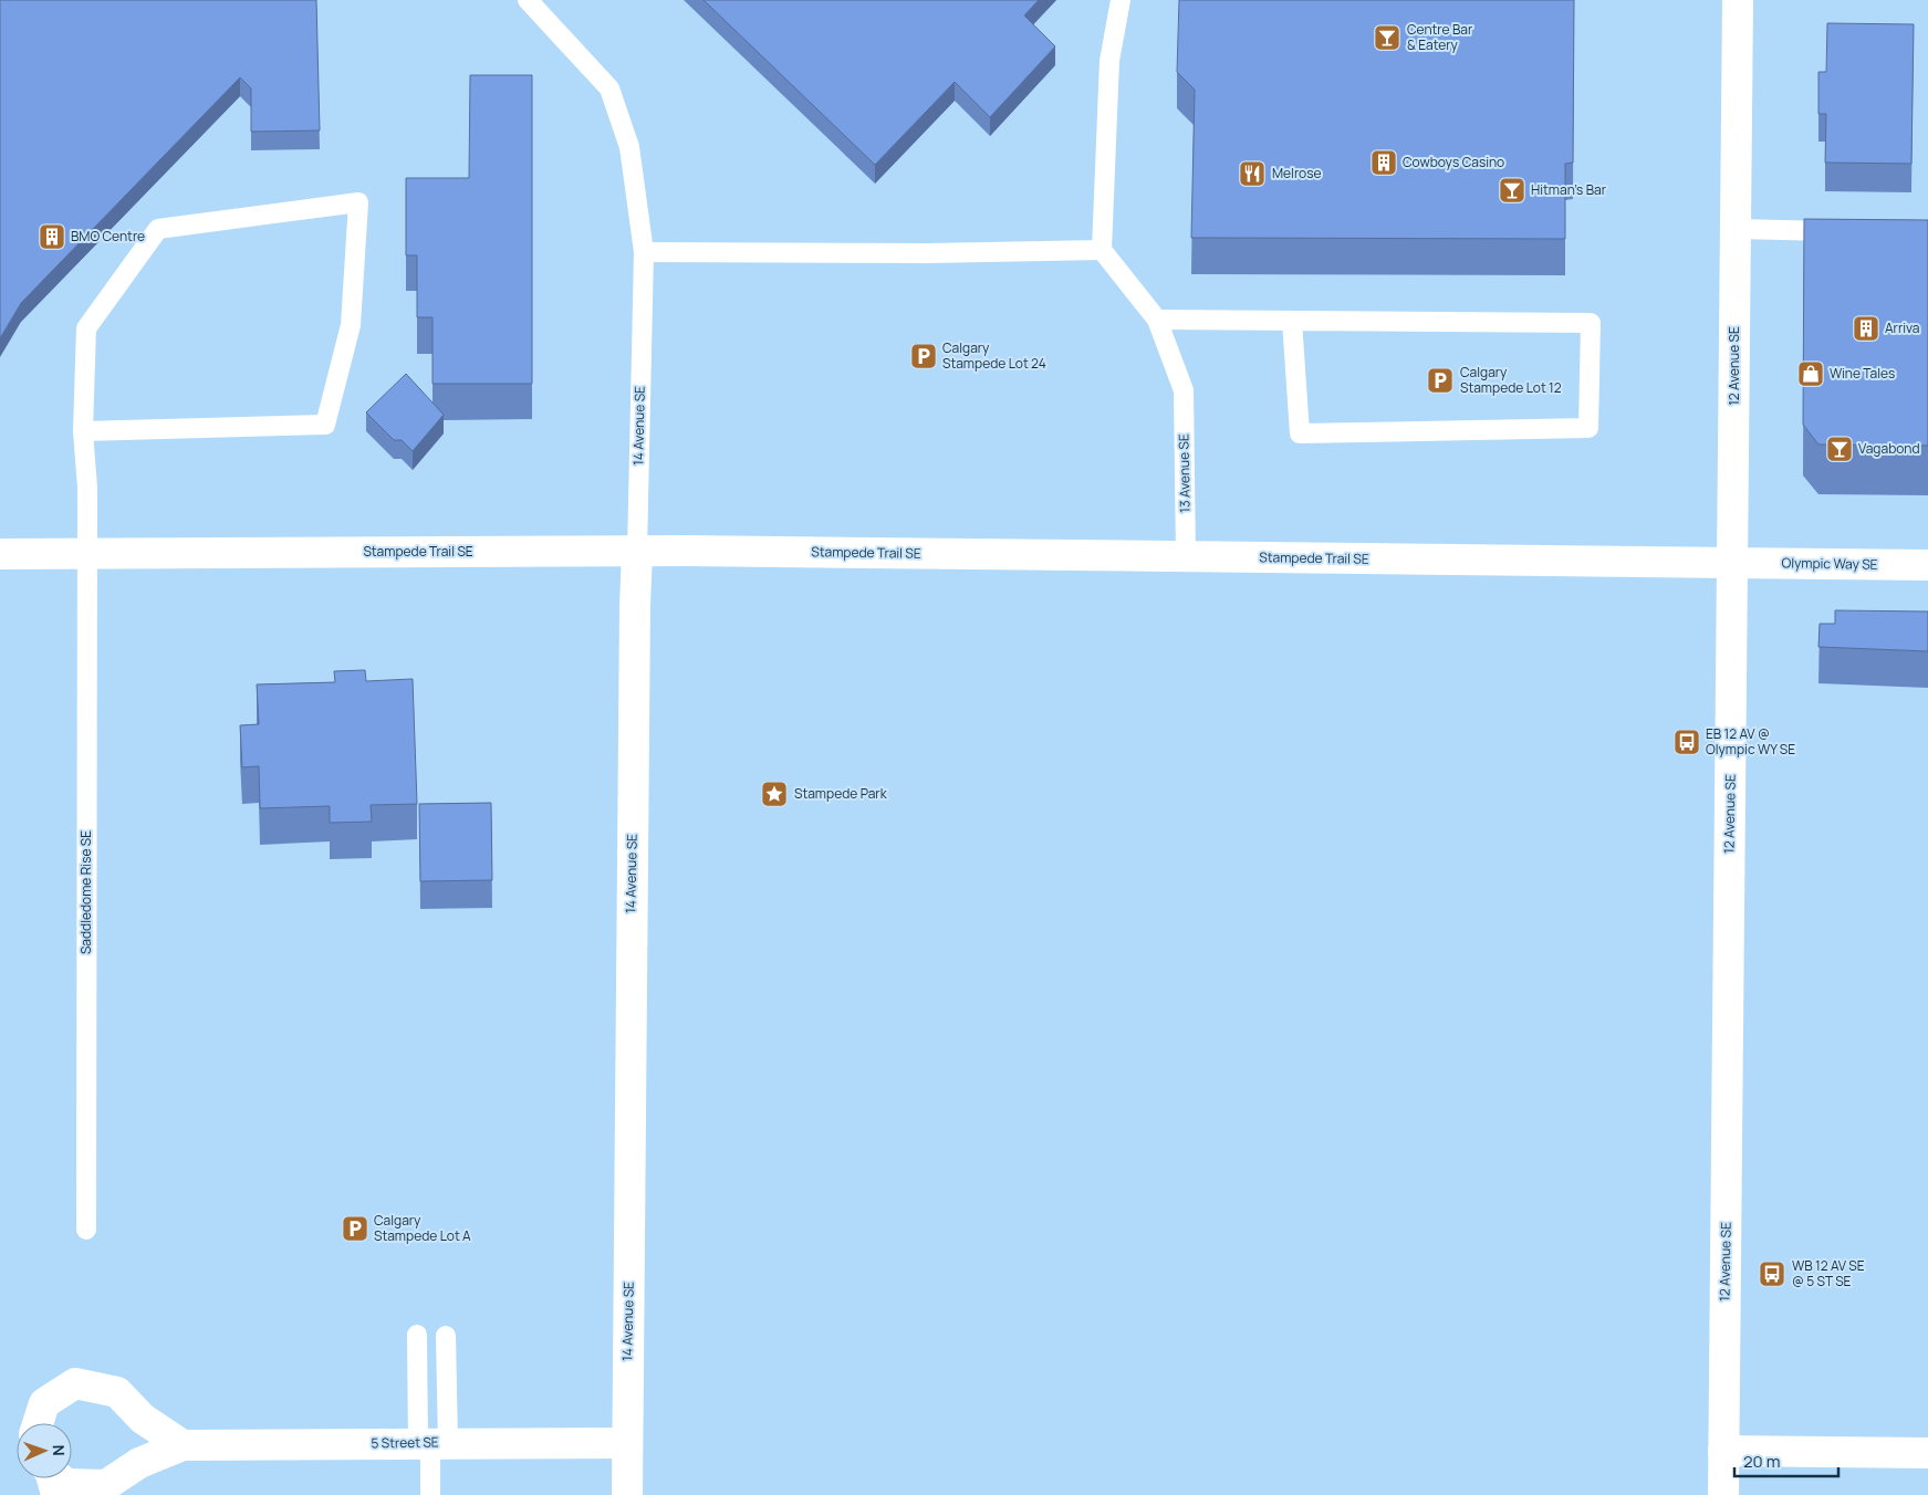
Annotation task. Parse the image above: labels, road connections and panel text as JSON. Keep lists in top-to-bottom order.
{
  "streets": {
    "street": [
      "12 Avenue SE",
      "14 Avenue SE",
      "Stampede Trail SE",
      "Olympic Way SE",
      "5 Street SE"
    ],
    "lane": ["13 Avenue SE", "Saddledome Rise SE"]
  },
  "crossings": [
    ["12 Avenue SE", "Stampede Trail SE"],
    ["12 Avenue SE", "Olympic Way SE"],
    ["14 Avenue SE", "Stampede Trail SE"],
    ["14 Avenue SE", "5 Street SE"],
    ["13 Avenue SE", "Stampede Trail SE"],
    ["Stampede Trail SE", "Olympic Way SE"],
    ["Stampede Trail SE", "Saddledome Rise SE"]
  ],
  "places": {
    "bar": ["Centre Bar & Eatery", "Hitman's Bar", "Vagabond"],
    "building": ["Cowboys Casino", "BMO Centre", "Arriva"],
    "restaurant": ["Melrose"],
    "parking": ["Calgary Stampede Lot 24", "Calgary Stampede Lot 12", "Calgary Stampede Lot A"],
    "shop": ["Wine Tales"],
    "bus stop": ["EB 12 AV @ Olympic WY SE", "WB 12 AV SE @ 5 ST SE"],
    "place": ["Stampede Park"]
  },
  "scale_bar": "20 m",
  "north": "right"
}
